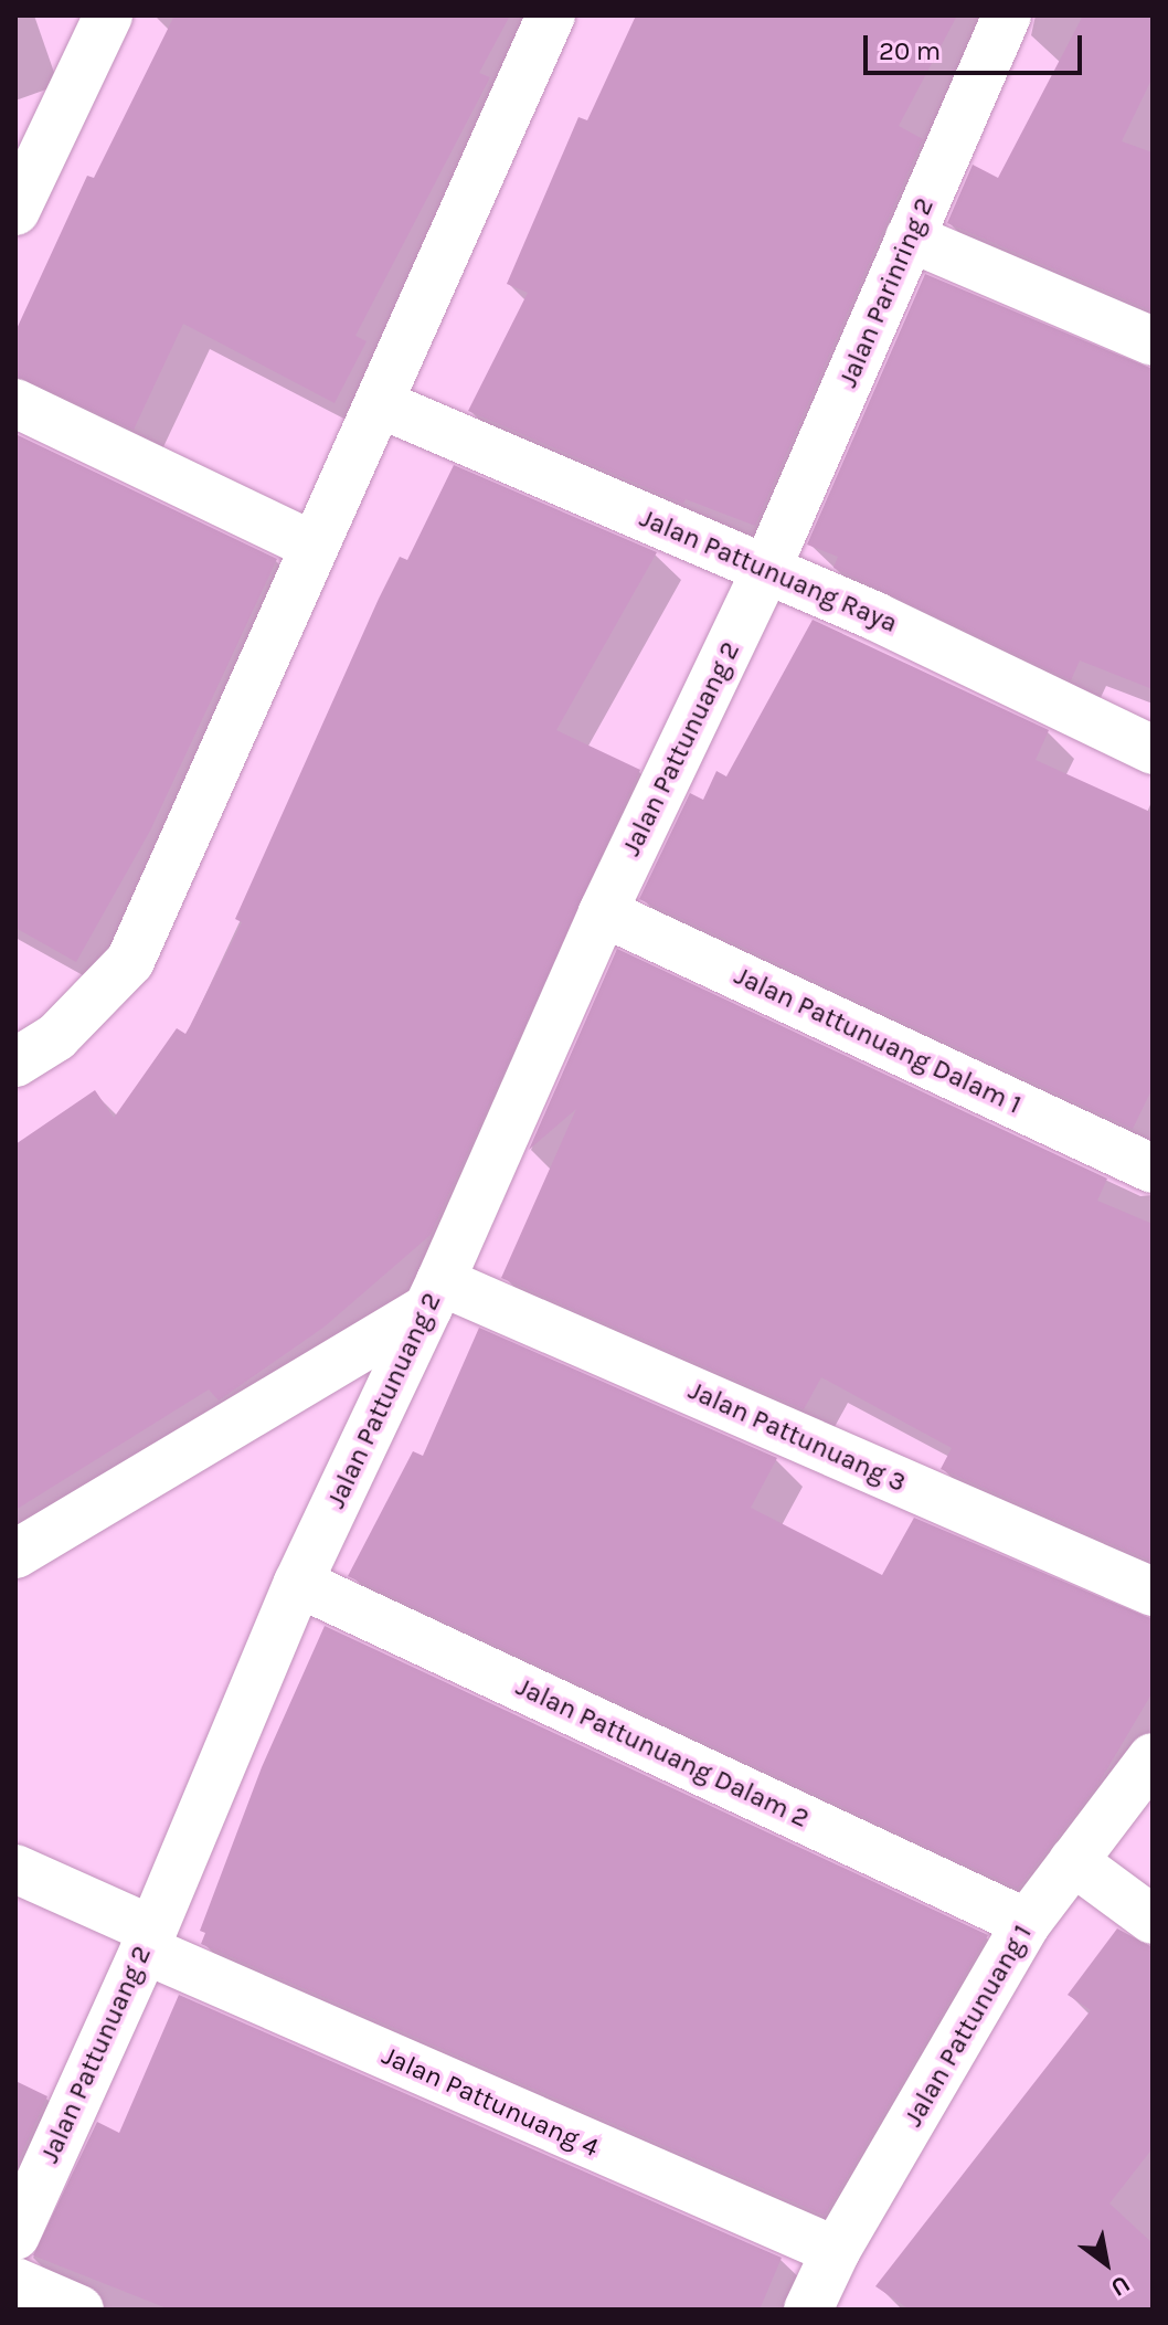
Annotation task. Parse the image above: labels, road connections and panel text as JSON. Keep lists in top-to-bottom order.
{
  "streets": {
    "street": [
      "Jalan Parinring 2",
      "Jalan Pattunuang Raya",
      "Jalan Pattunuang 2",
      "Jalan Pattunuang Dalam 1",
      "Jalan Pattunuang 3",
      "Jalan Pattunuang Dalam 2",
      "Jalan Pattunuang 1",
      "Jalan Pattunuang 4"
    ]
  },
  "crossings": [
    ["Jalan Parinring 2", "Jalan Pattunuang Raya"],
    ["Jalan Parinring 2", "Jalan Pattunuang 2"],
    ["Jalan Pattunuang Raya", "Jalan Pattunuang 2"],
    ["Jalan Pattunuang 2", "Jalan Pattunuang Dalam 1"],
    ["Jalan Pattunuang 2", "Jalan Pattunuang 3"],
    ["Jalan Pattunuang 2", "Jalan Pattunuang Dalam 2"],
    ["Jalan Pattunuang 2", "Jalan Pattunuang 4"],
    ["Jalan Pattunuang Dalam 2", "Jalan Pattunuang 1"],
    ["Jalan Pattunuang 1", "Jalan Pattunuang 4"]
  ],
  "scale_bar": "20 m",
  "north": "bottom right"
}
